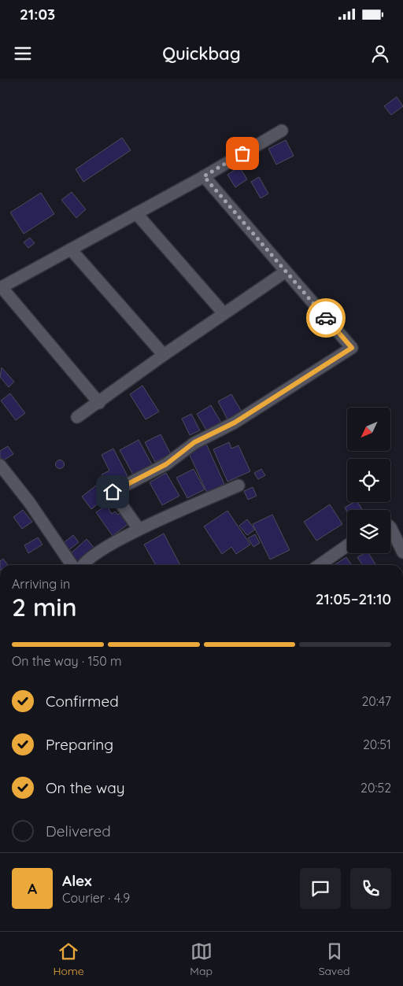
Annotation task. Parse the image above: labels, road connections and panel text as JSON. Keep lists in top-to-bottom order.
{
  "north": "bottom left",
  "page": {
    "status": "21:03",
    "header": "Quickbag",
    "heading": ["2 min", "Arriving in", "21:05–21:10"],
    "panel": ["Alex", "Courier · 4.9"],
    "bar": "On the way · 150 m",
    "list": [
      ["Confirmed", "20:47"],
      ["Preparing", "20:51"],
      ["On the way", "20:52"],
      "Delivered"
    ],
    "round": "A",
    "tabs": ["Home", "Map", "Saved"]
  }
}
